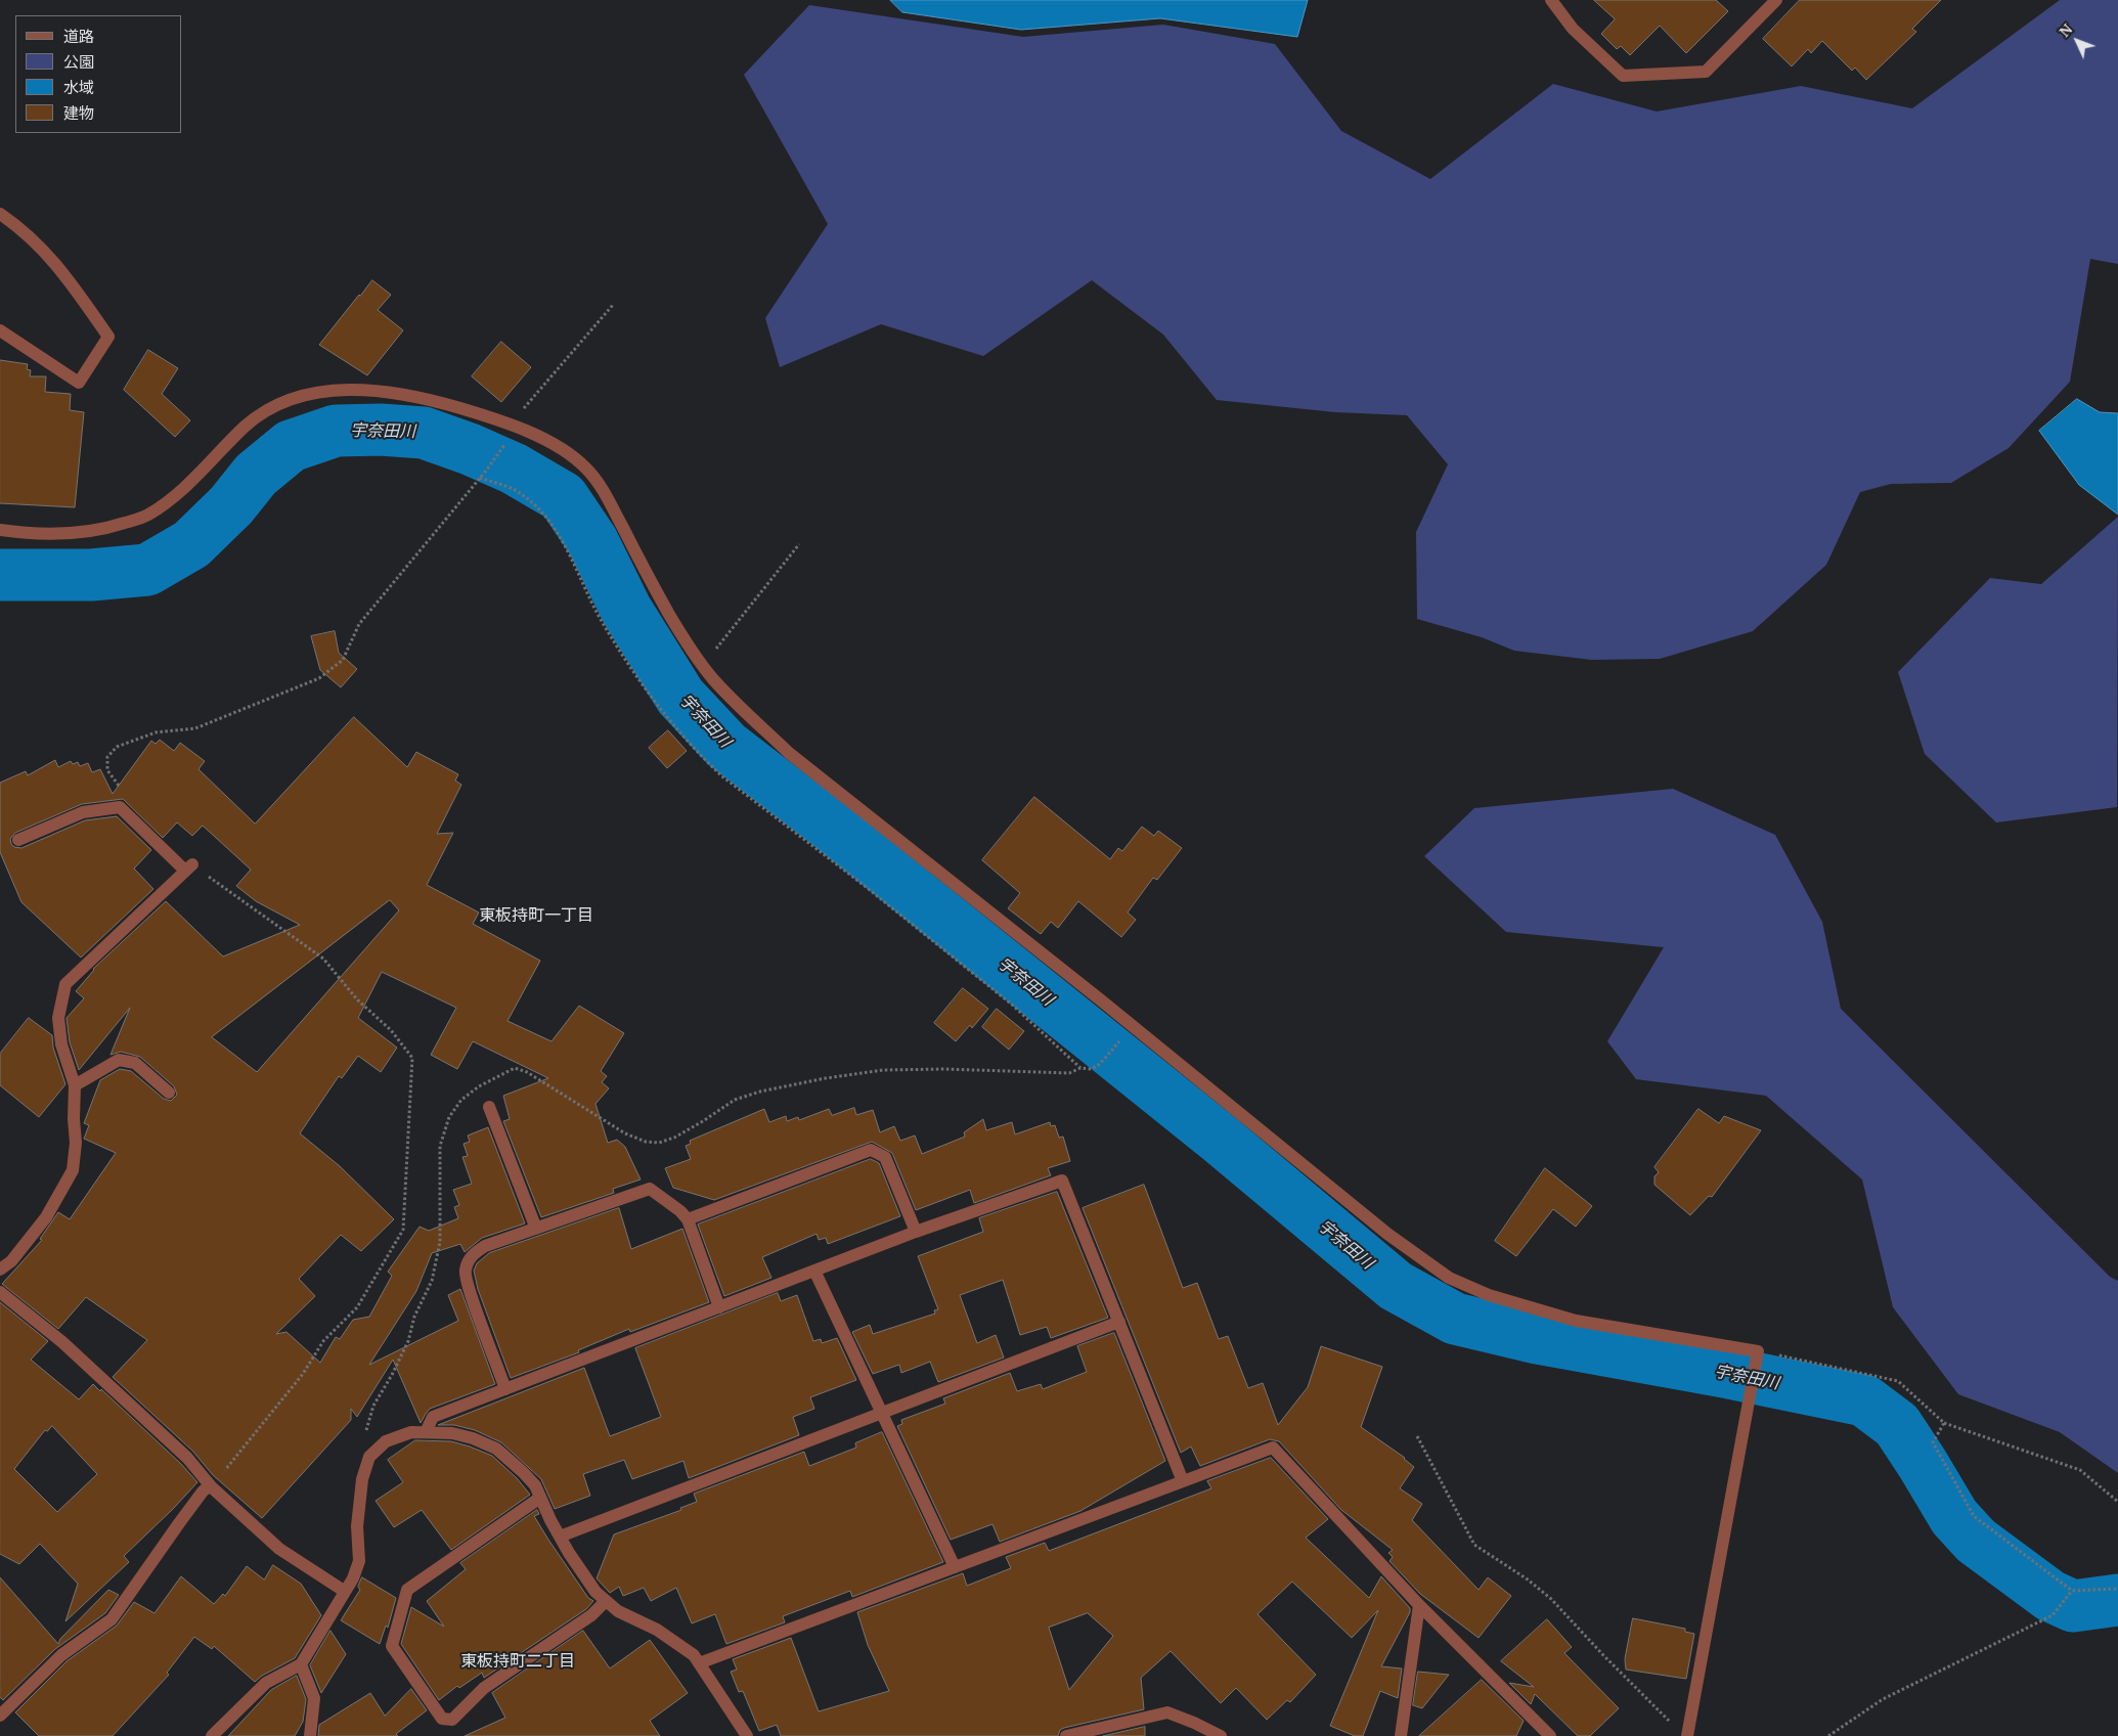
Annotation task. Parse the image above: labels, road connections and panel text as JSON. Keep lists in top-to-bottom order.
{
  "districts": ["東板持町一丁目", "東板持町二丁目"],
  "water": ["宇奈田川"],
  "legend": [
    "道路",
    "公園",
    "水域",
    "建物"
  ],
  "north": "top left"
}
